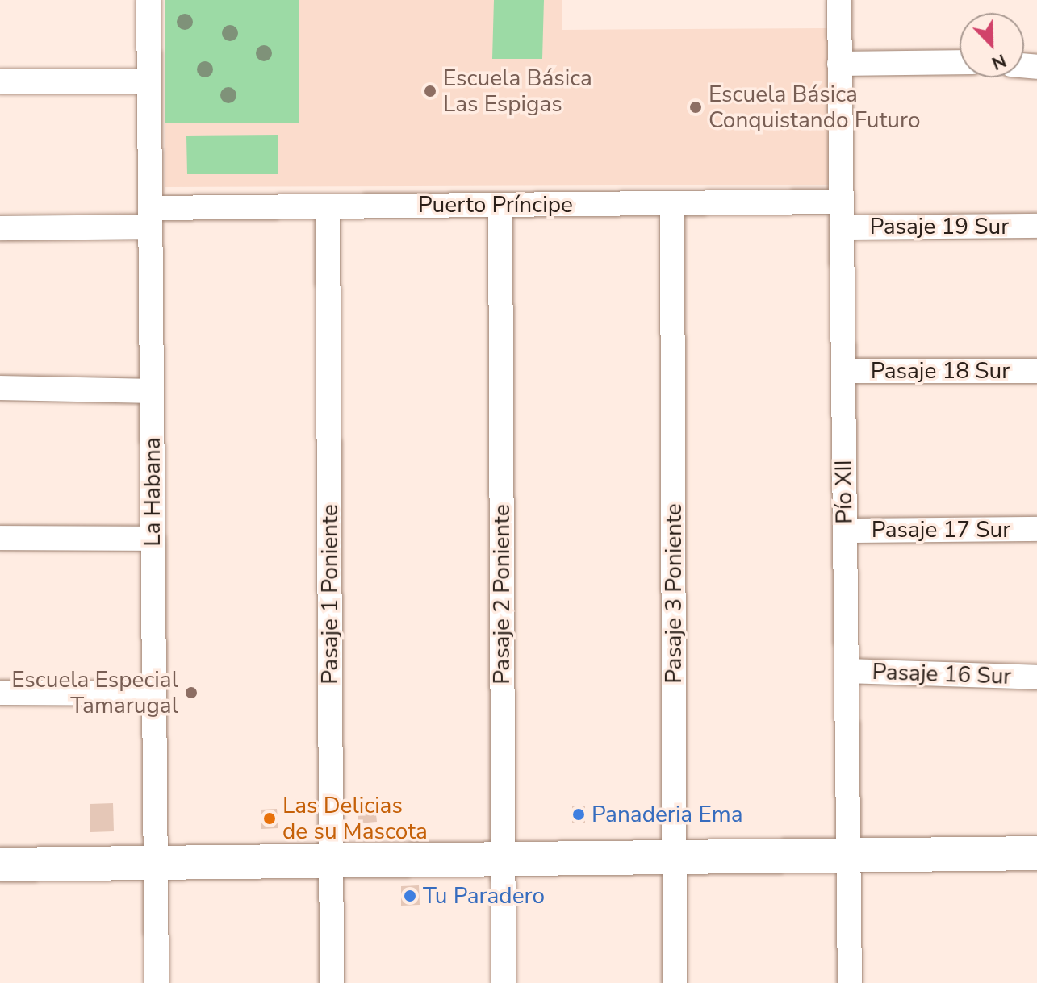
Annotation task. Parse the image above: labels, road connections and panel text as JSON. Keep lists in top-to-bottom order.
{
  "streets": {
    "street": [
      "Puerto Príncipe",
      "Pasaje 19 Sur",
      "Pasaje 18 Sur",
      "La Habana",
      "Pío XII",
      "Pasaje 17 Sur",
      "Pasaje 3 Poniente",
      "Pasaje 1 Poniente",
      "Pasaje 2 Poniente",
      "Pasaje 16 Sur"
    ]
  },
  "crossings": [
    ["Puerto Príncipe", "La Habana"],
    ["Puerto Príncipe", "Pío XII"],
    ["Puerto Príncipe", "Pasaje 3 Poniente"],
    ["Puerto Príncipe", "Pasaje 1 Poniente"],
    ["Puerto Príncipe", "Pasaje 2 Poniente"],
    ["Pasaje 19 Sur", "Pío XII"],
    ["Pasaje 18 Sur", "Pío XII"],
    ["Pío XII", "Pasaje 17 Sur"],
    ["Pío XII", "Pasaje 16 Sur"]
  ],
  "places": [
    "Escuela Básica Las Espigas",
    "Escuela Básica Conquistando Futuro",
    "Escuela Especial Tamarugal",
    "Panaderia Ema",
    "Las Delicias de su Mascota",
    "Tu Paradero"
  ],
  "north": "bottom right"
}
